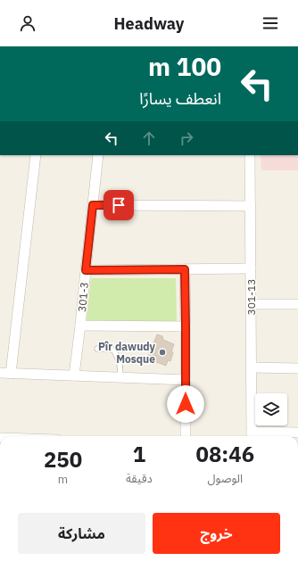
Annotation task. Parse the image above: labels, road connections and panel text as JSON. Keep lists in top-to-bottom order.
{
  "streets": {
    "street": ["301-3", "301-13"]
  },
  "places": ["Pîr dawudy Mosque"],
  "page": {
    "header": "Headway",
    "turn": ["100 m", "انعطف يسارًا"],
    "eta": [
      "08:46",
      "الوصول",
      "1",
      "دقيقة",
      "250",
      "m"
    ],
    "buttons": ["خروج", "مشاركة"]
  }
}
